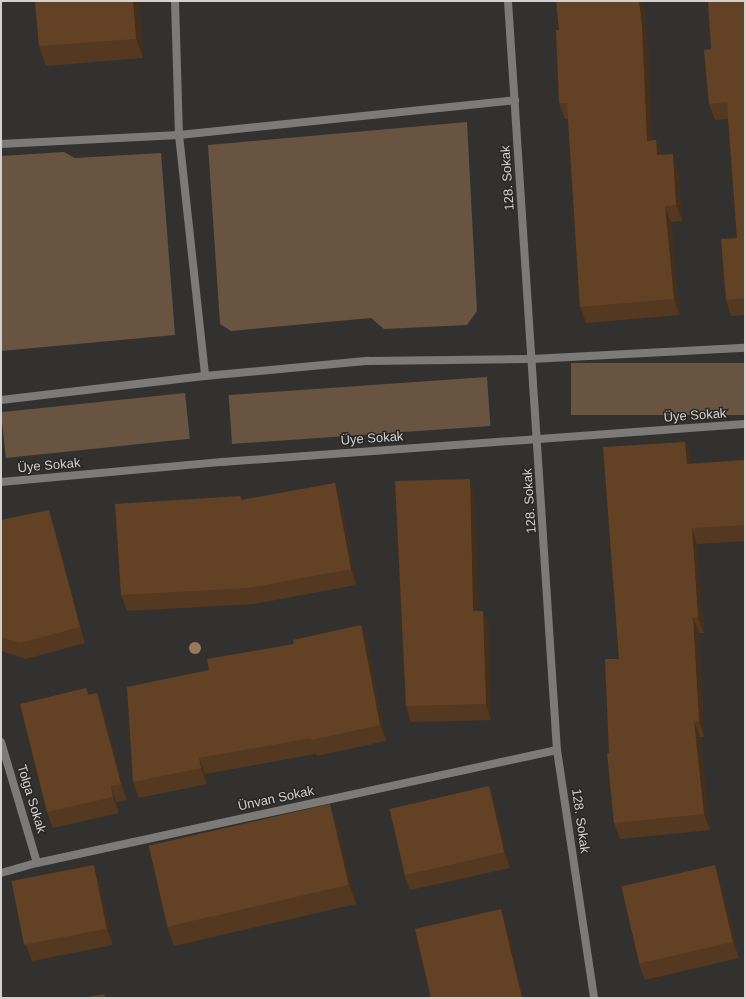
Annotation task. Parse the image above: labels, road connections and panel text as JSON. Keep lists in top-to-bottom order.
{
  "streets": {
    "street": [
      "128. Sokak",
      "Üye Sokak",
      "Tolga Sokak",
      "Ünvan Sokak"
    ]
  },
  "crossings": [
    ["128. Sokak", "Üye Sokak"],
    ["128. Sokak", "Ünvan Sokak"],
    ["Tolga Sokak", "Ünvan Sokak"]
  ]
}
